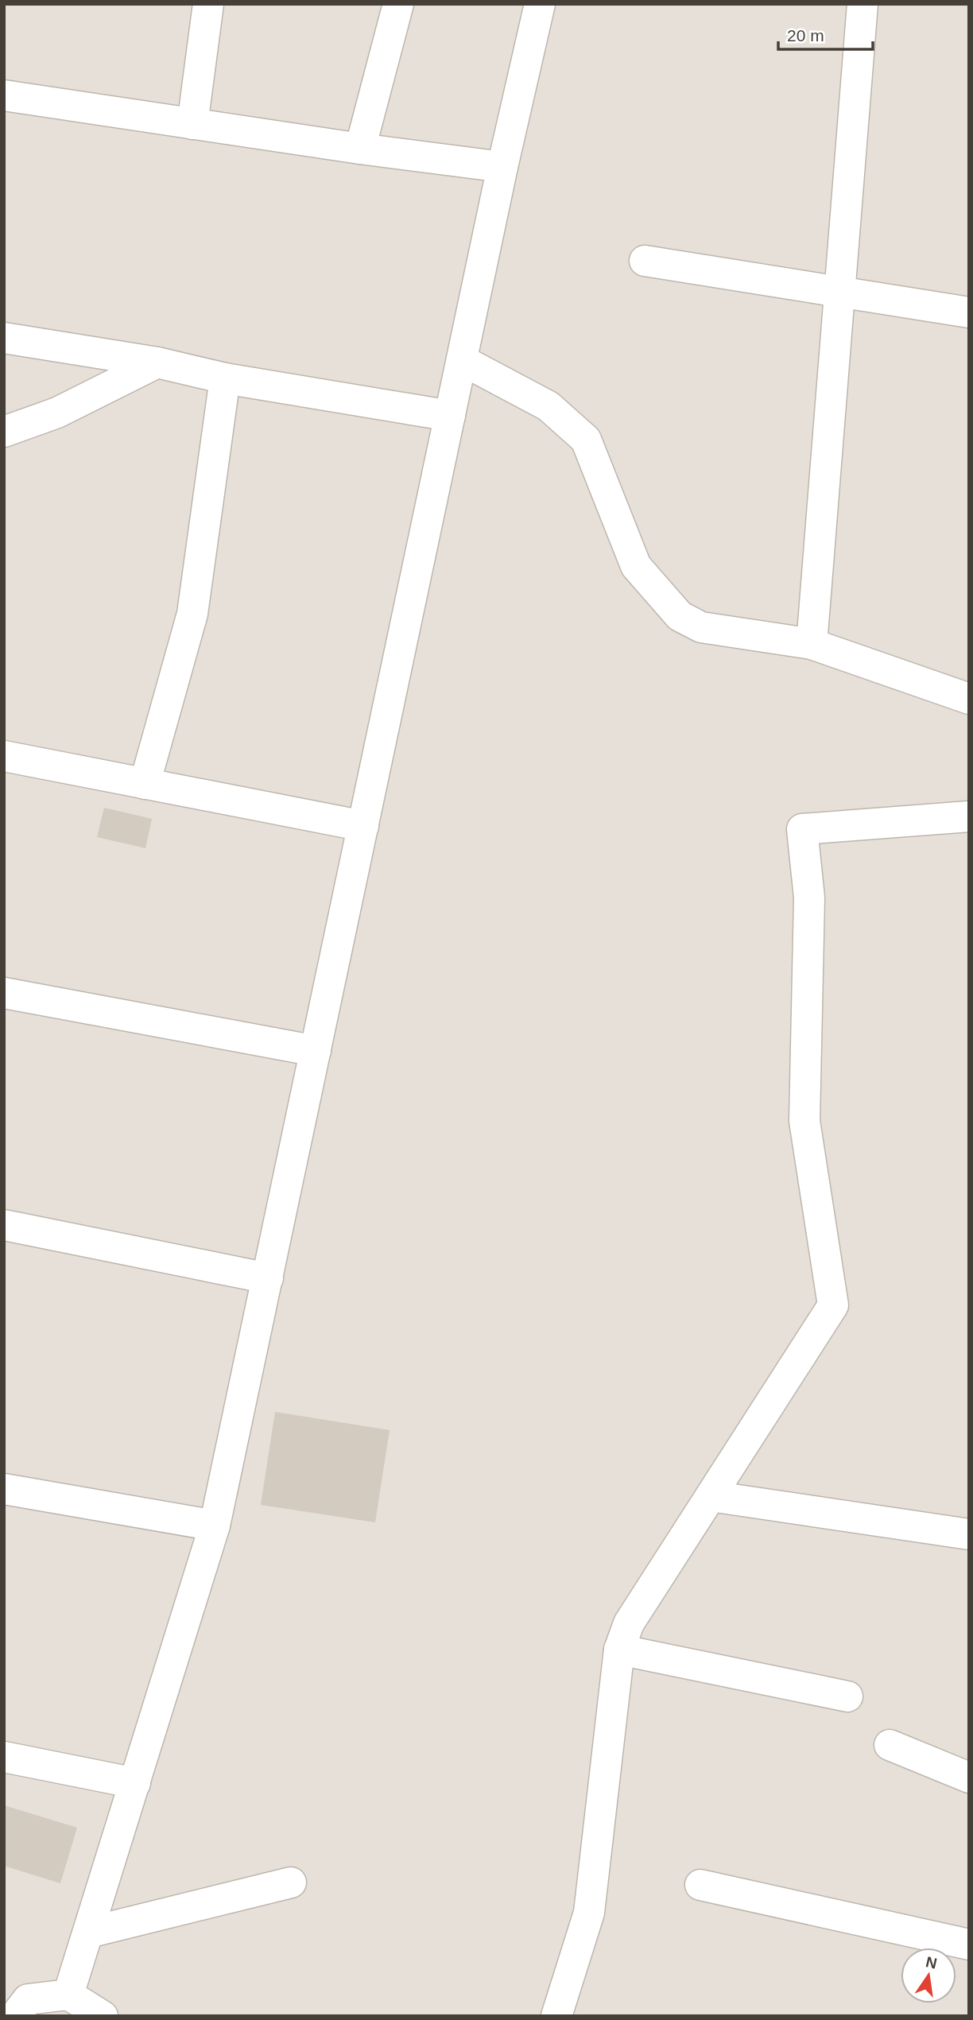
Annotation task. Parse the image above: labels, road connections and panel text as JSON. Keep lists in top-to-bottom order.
{
  "scale_bar": "20 m",
  "north": "top"
}
